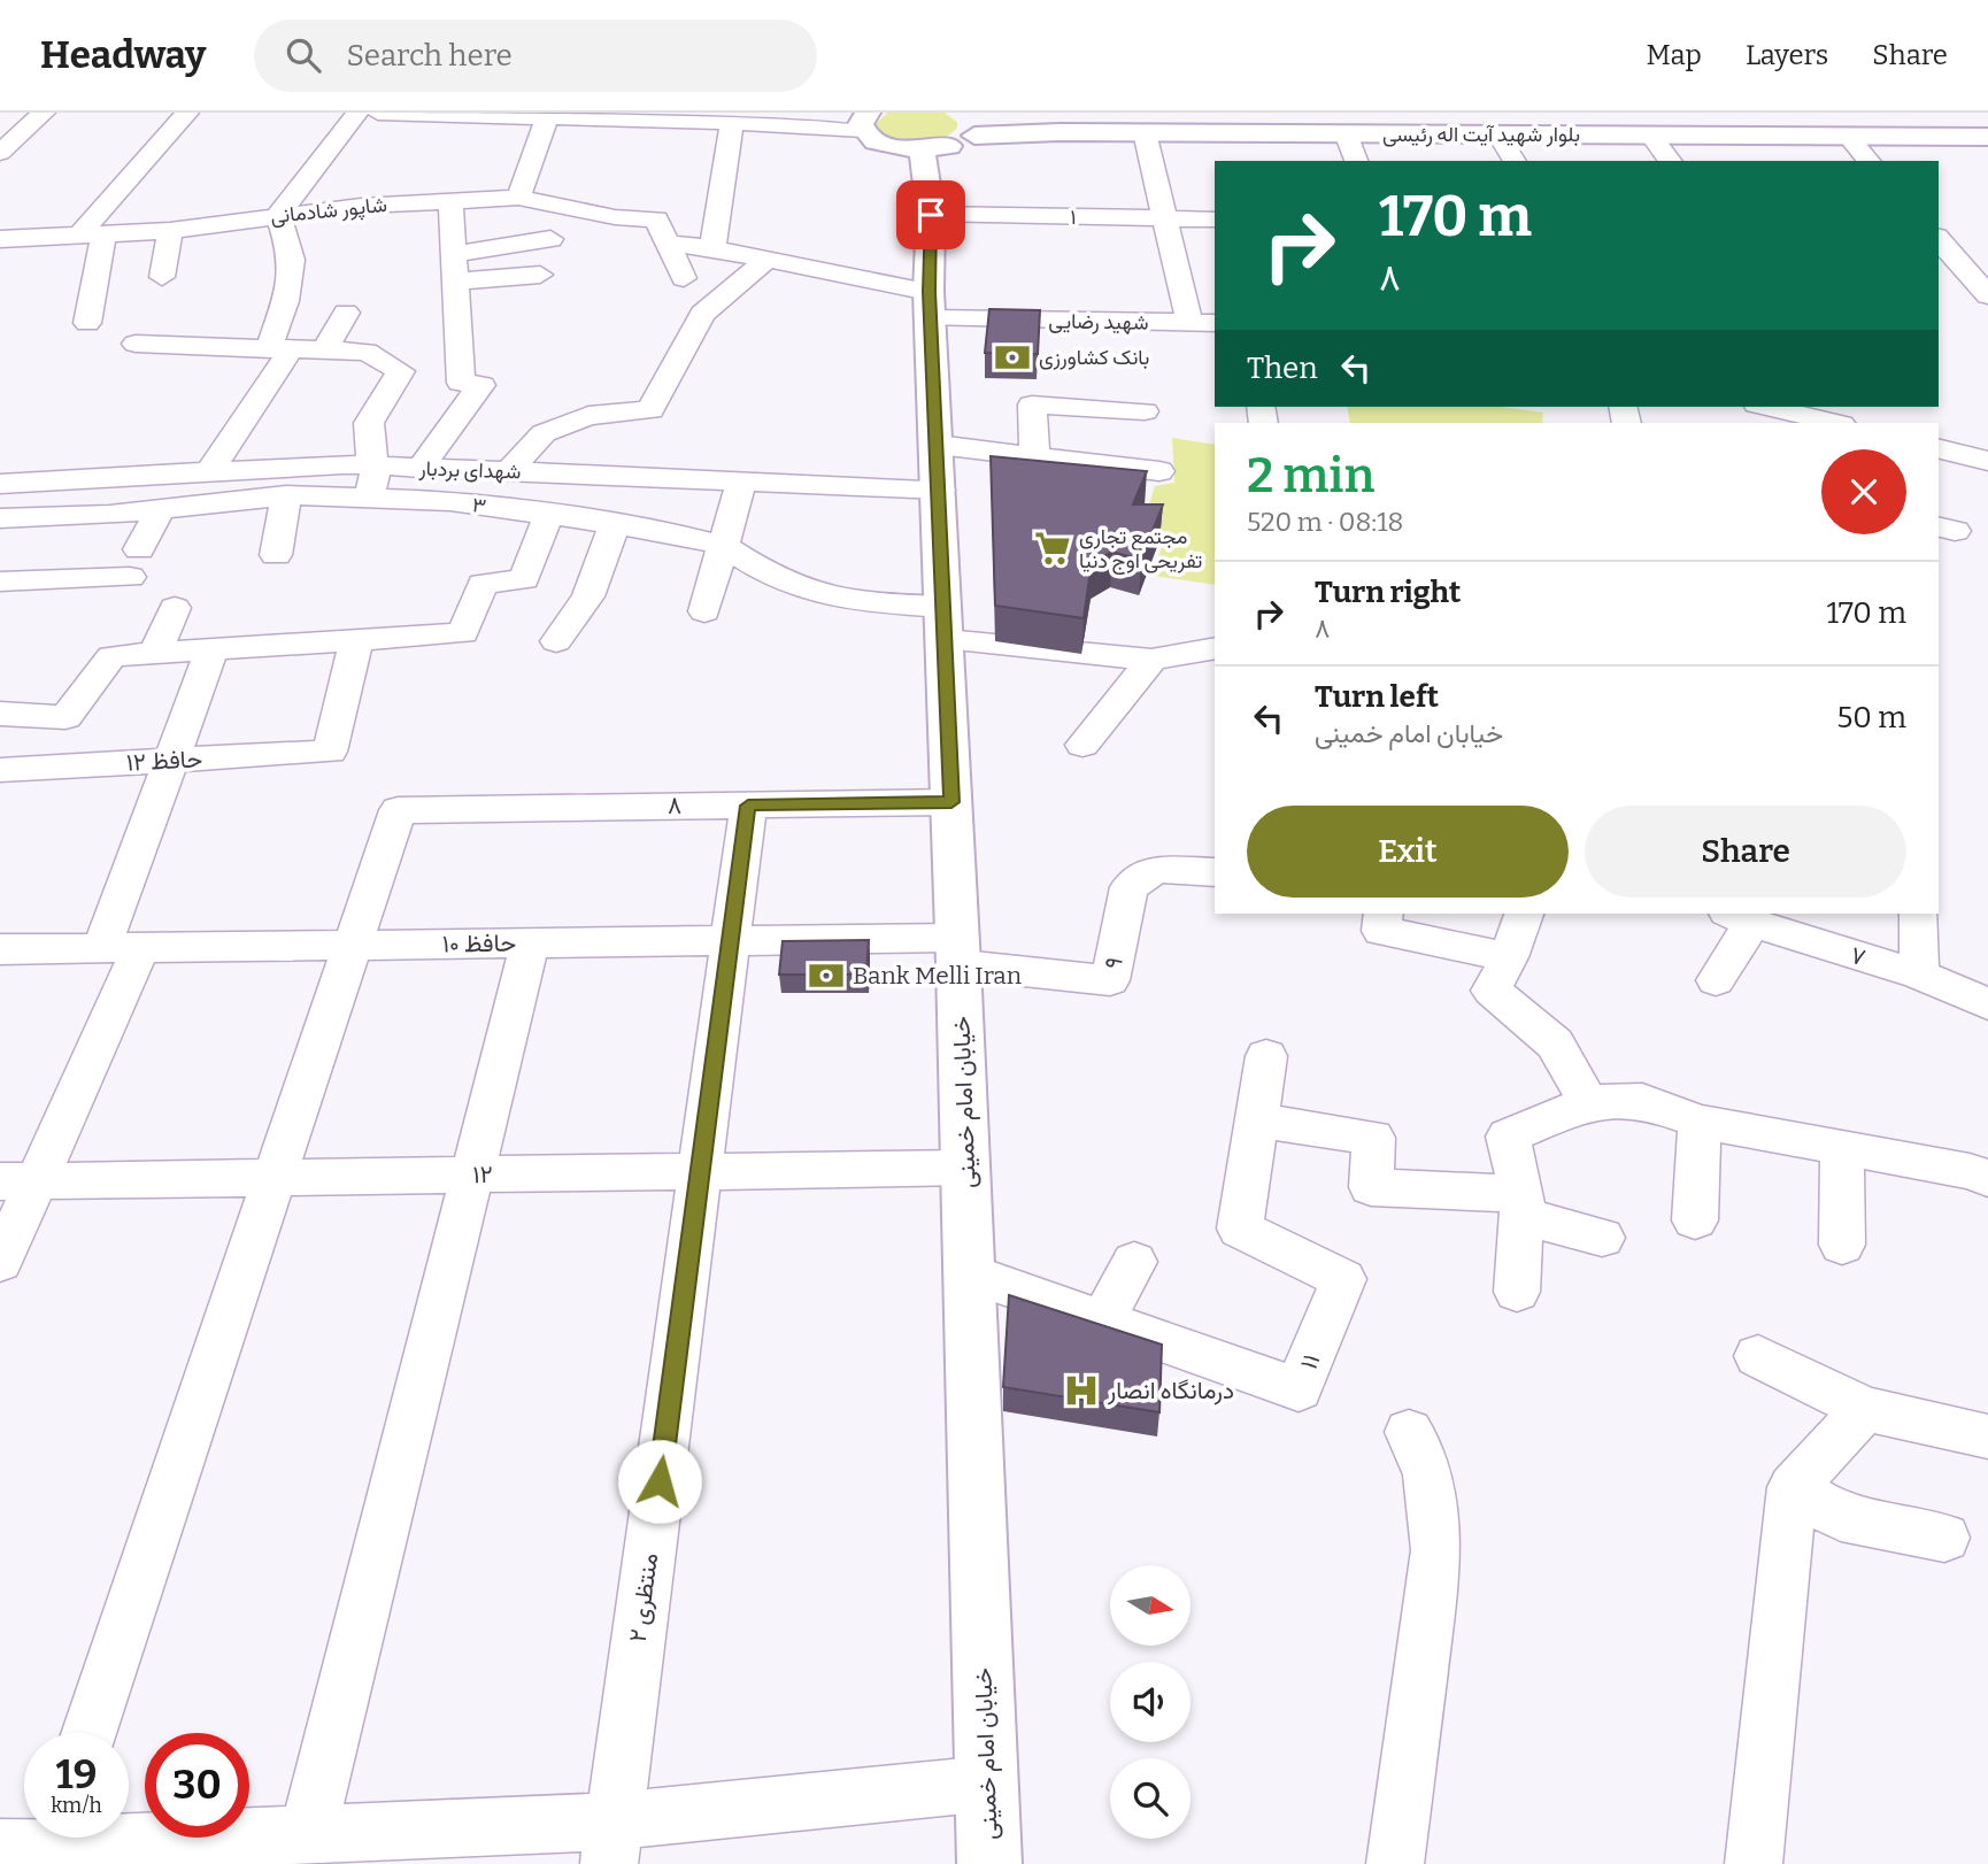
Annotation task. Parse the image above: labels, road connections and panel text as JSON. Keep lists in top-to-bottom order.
{
  "streets": {
    "main road": ["بلوار شهید آیت اله رئیسی", "خیابان امام خمینی"],
    "street": [
      "شاپور شادمانی",
      "۱",
      "شهید رضایی",
      "شهدای بردبار",
      "۳",
      "حافظ ۱۲",
      "۸",
      "حافظ ۱۰",
      "۷",
      "۹",
      "۱۲",
      "۱۱",
      "منتظری ۲"
    ]
  },
  "crossings": [
    ["بلوار شهید آیت اله رئیسی", "خیابان امام خمینی"],
    ["شاپور شادمانی", "شهید رضایی"],
    ["۱", "خیابان امام خمینی"],
    ["شهید رضایی", "خیابان امام خمینی"],
    ["شهدای بردبار", "خیابان امام خمینی"],
    ["۳", "خیابان امام خمینی"],
    ["۸", "حافظ ۱۰"],
    ["۸", "خیابان امام خمینی"],
    ["۸", "منتظری ۲"],
    ["حافظ ۱۰", "۹"],
    ["حافظ ۱۰", "خیابان امام خمینی"],
    ["حافظ ۱۰", "منتظری ۲"],
    ["۹", "خیابان امام خمینی"],
    ["خیابان امام خمینی", "۱۲"],
    ["خیابان امام خمینی", "۱۱"],
    ["۱۲", "منتظری ۲"]
  ],
  "places": {
    "bank": ["بانک کشاورزی", "Bank Melli Iran"],
    "supermarket": ["مجتمع تجاری تفریحی اوج دنیا"],
    "hospital": ["درمانگاه انصار"]
  },
  "north": "right",
  "page": {
    "header": "Headway",
    "search": "Search here",
    "nav": ["Map", "Layers", "Share"],
    "turn": ["170 m", "۸"],
    "then": "Then",
    "heading": ["2 min", "520 m · 08:18"],
    "list": [
      {
        "name": "Turn right",
        "note": "۸",
        "value": "170 m"
      },
      {
        "name": "Turn left",
        "note": "خیابان امام خمینی",
        "value": "50 m"
      }
    ],
    "buttons": ["Exit", "Share"],
    "speed": "19 km/h",
    "limit": "30"
  }
}
